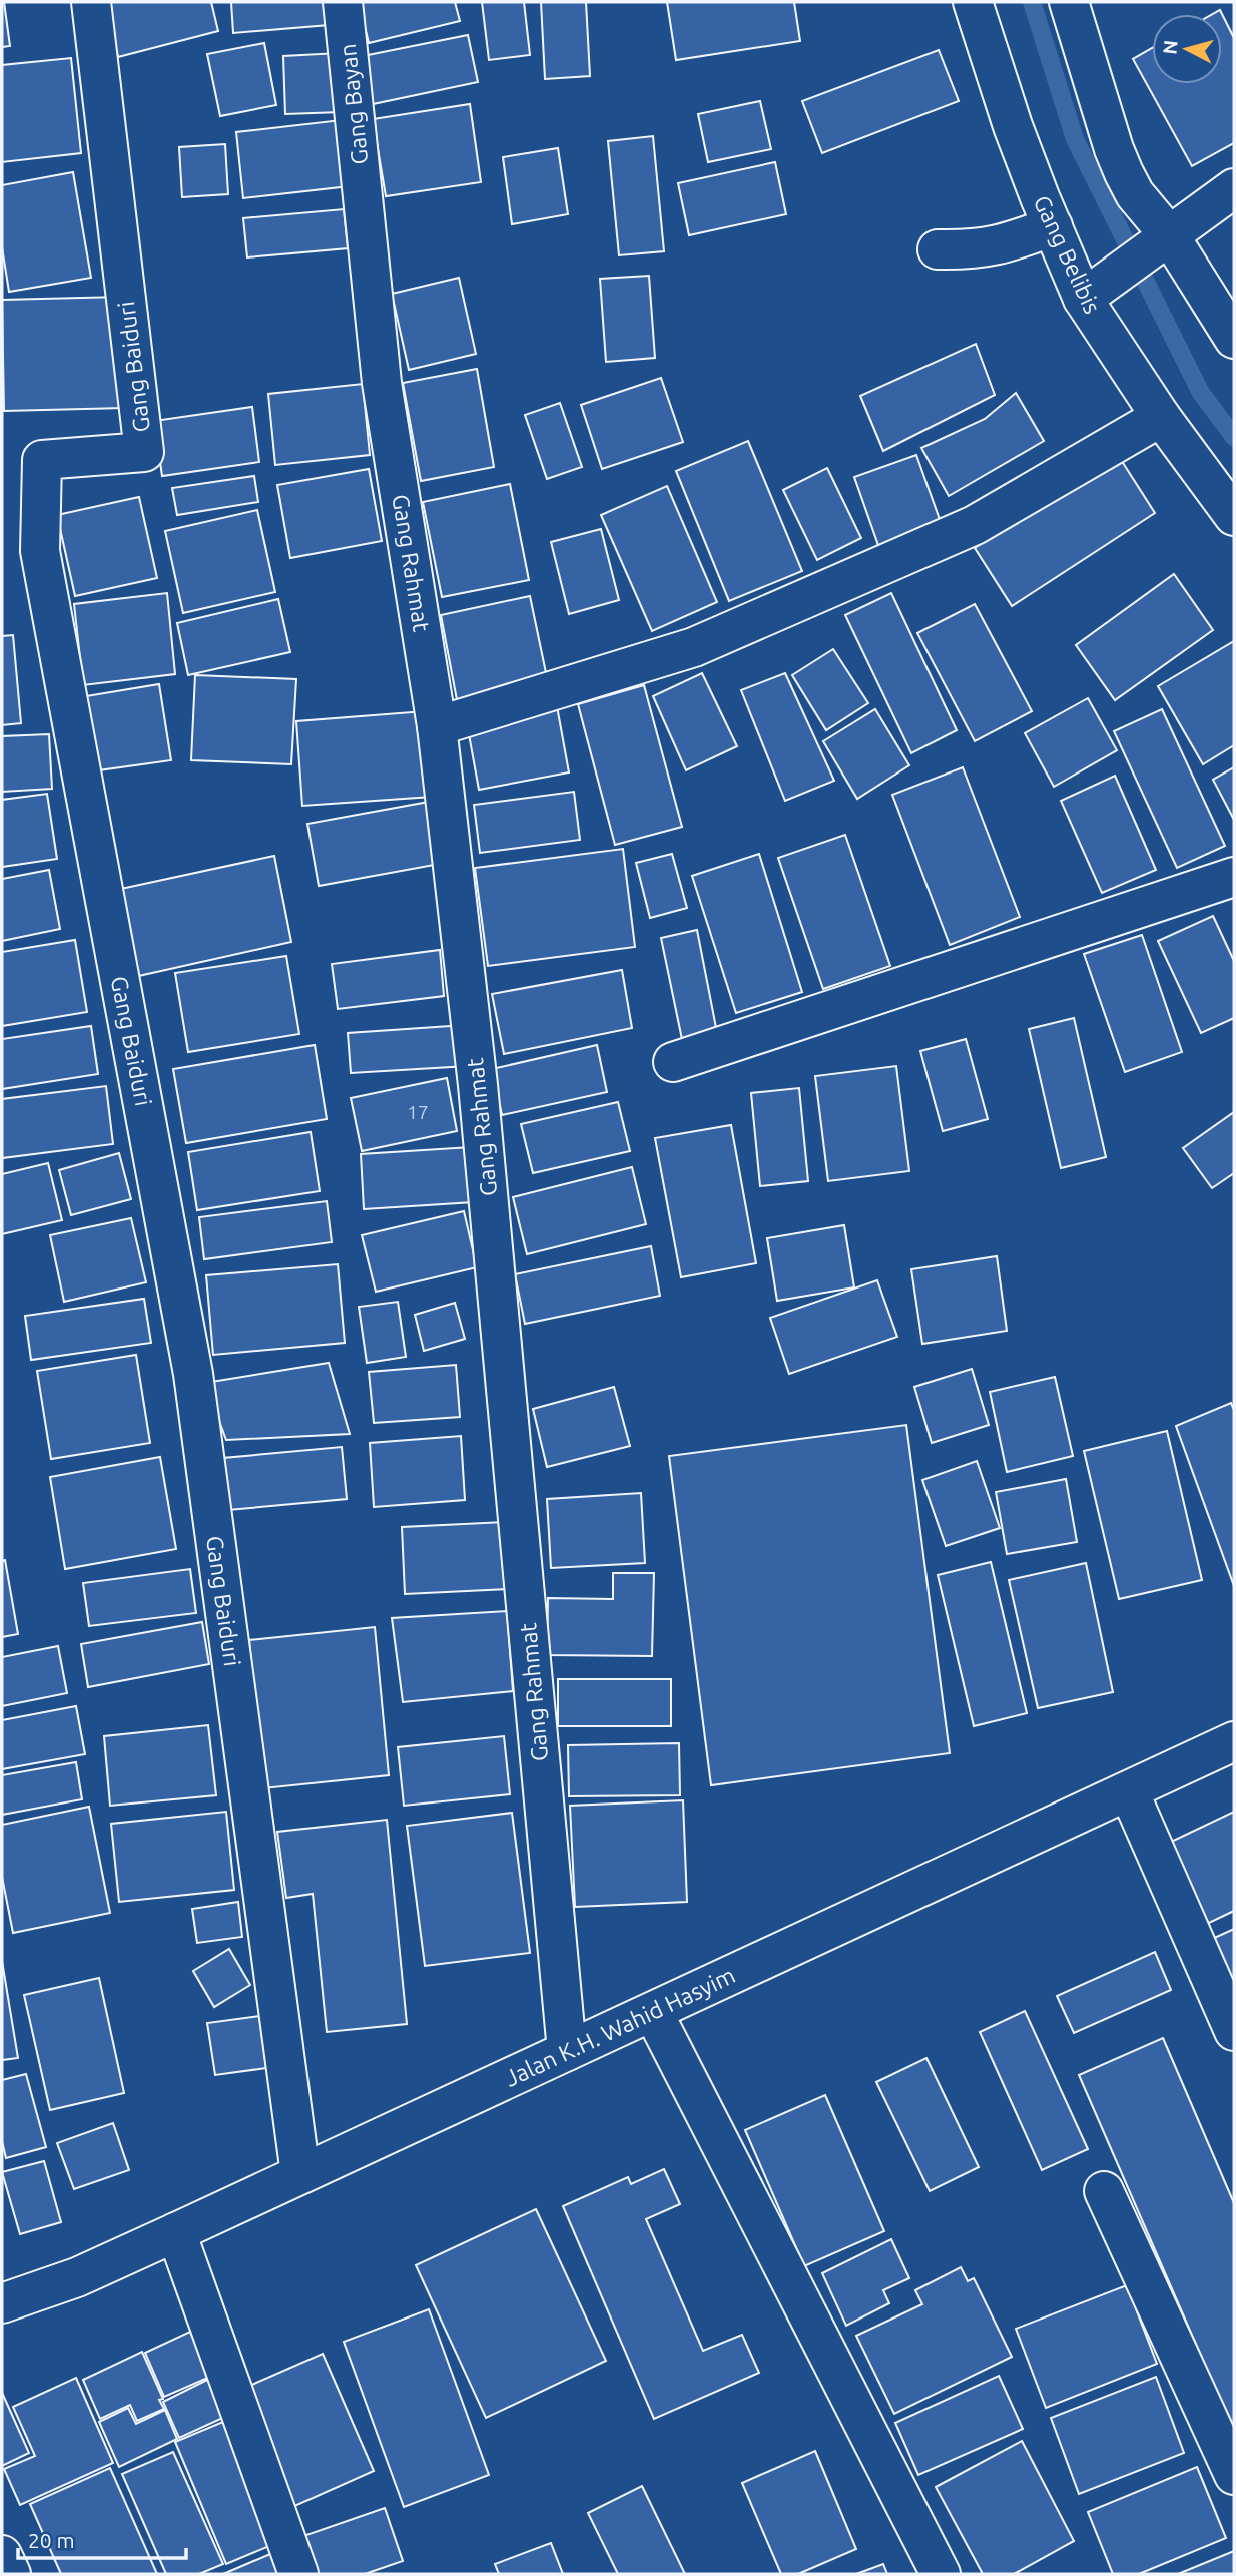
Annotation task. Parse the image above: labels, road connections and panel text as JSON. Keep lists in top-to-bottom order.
{
  "streets": {
    "street": [
      "Gang Bayan",
      "Gang Belibis",
      "Gang Baiduri",
      "Gang Rahmat",
      "Jalan K.H. Wahid Hasyim"
    ]
  },
  "crossings": [
    ["Gang Bayan", "Gang Rahmat"],
    ["Gang Baiduri", "Jalan K.H. Wahid Hasyim"],
    ["Gang Rahmat", "Jalan K.H. Wahid Hasyim"]
  ],
  "house_numbers": ["17"],
  "scale_bar": "20 m",
  "north": "left"
}
